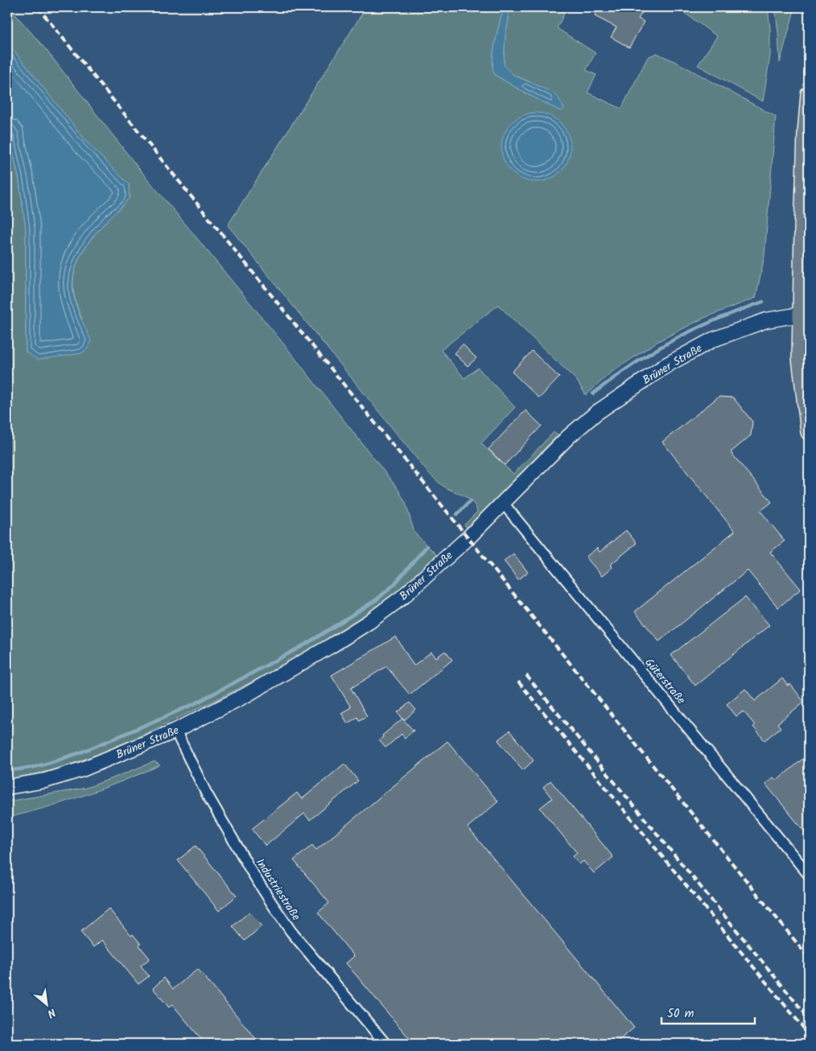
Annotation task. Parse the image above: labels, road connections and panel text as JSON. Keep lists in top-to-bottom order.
{
  "streets": {
    "main road": ["Brüner Straße"],
    "street": ["Güterstraße", "Industriestraße"]
  },
  "crossings": [
    ["Brüner Straße", "Güterstraße"],
    ["Brüner Straße", "Industriestraße"]
  ],
  "scale_bar": "50 m",
  "north": "bottom right"
}
